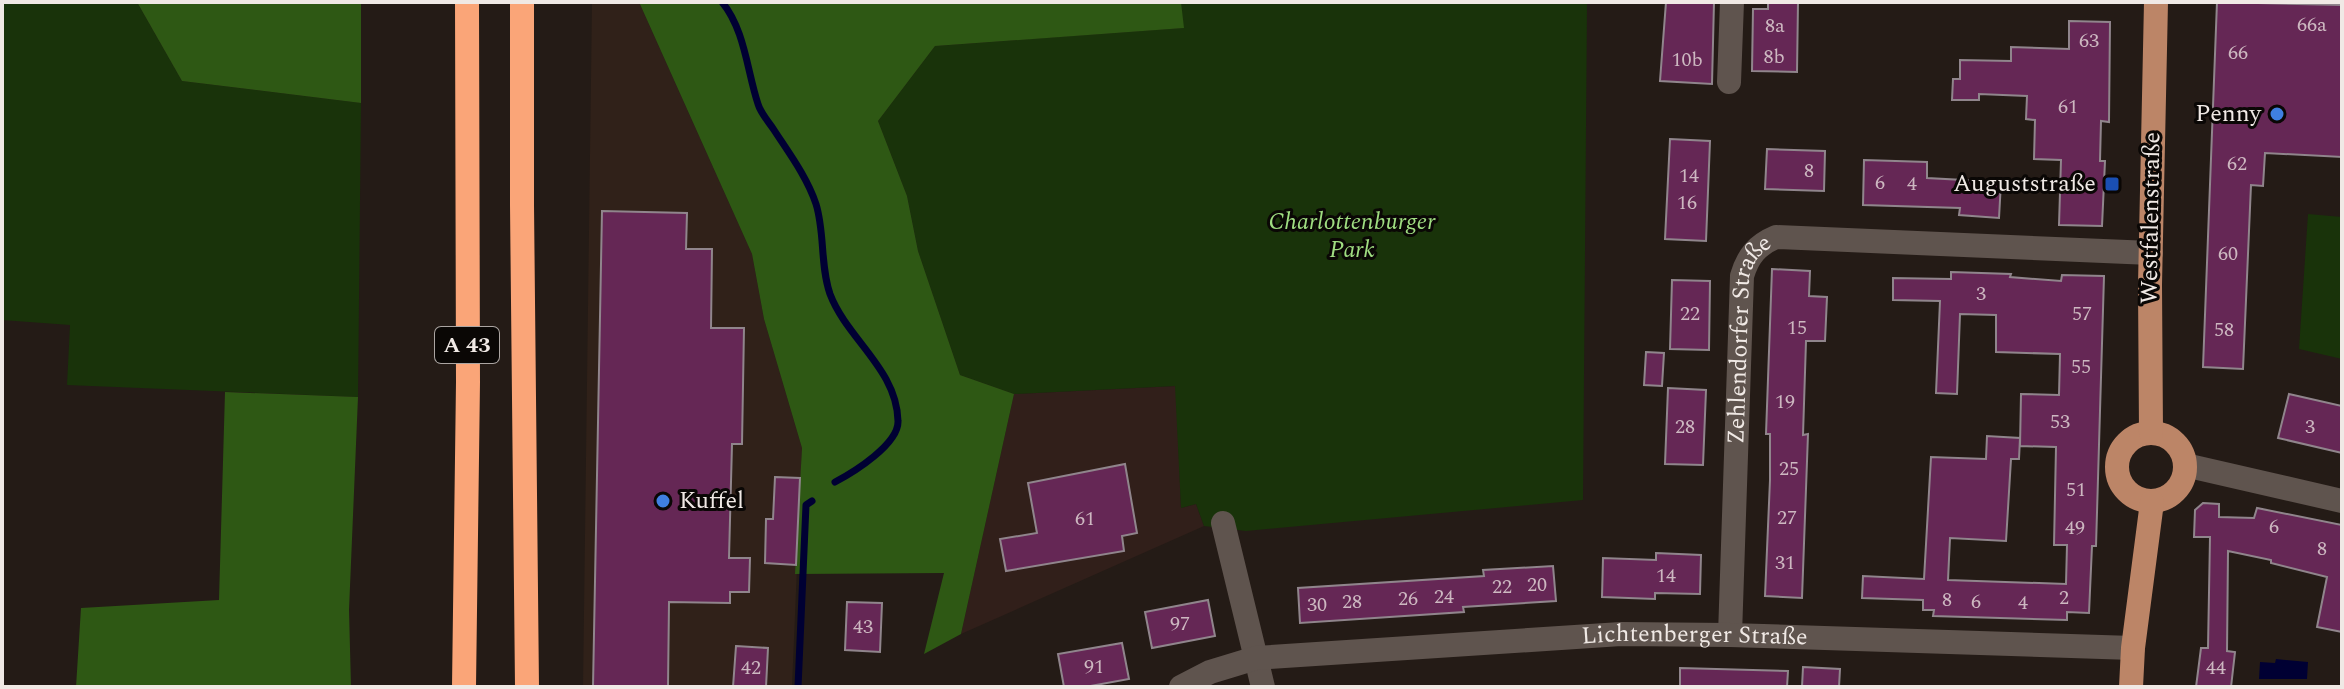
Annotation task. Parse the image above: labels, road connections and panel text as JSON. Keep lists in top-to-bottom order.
{
  "streets": {
    "highway": ["A 43"],
    "main road": ["Westfalenstraße"],
    "street": ["Zehlendorfer Straße", "Lichtenberger Straße"]
  },
  "crossings": [
    ["Westfalenstraße", "Zehlendorfer Straße"],
    ["Zehlendorfer Straße", "Lichtenberger Straße"]
  ],
  "parks": ["Charlottenburger Park"],
  "places": {
    "other": ["Penny", "Kuffel"],
    "transit": ["Auguststraße"]
  },
  "house_numbers": [
    "66a",
    "8a",
    "63",
    "66",
    "8b",
    "10b",
    "61",
    "62",
    "8",
    "14",
    "6",
    "4",
    "16",
    "60",
    "3",
    "22",
    "57",
    "15",
    "58",
    "55",
    "19",
    "53",
    "28",
    "3",
    "25",
    "51",
    "27",
    "61",
    "6",
    "49",
    "8",
    "31",
    "14",
    "20",
    "22",
    "24",
    "2",
    "26",
    "8",
    "28",
    "6",
    "4",
    "30",
    "97",
    "43",
    "91",
    "42",
    "44"
  ]
}
